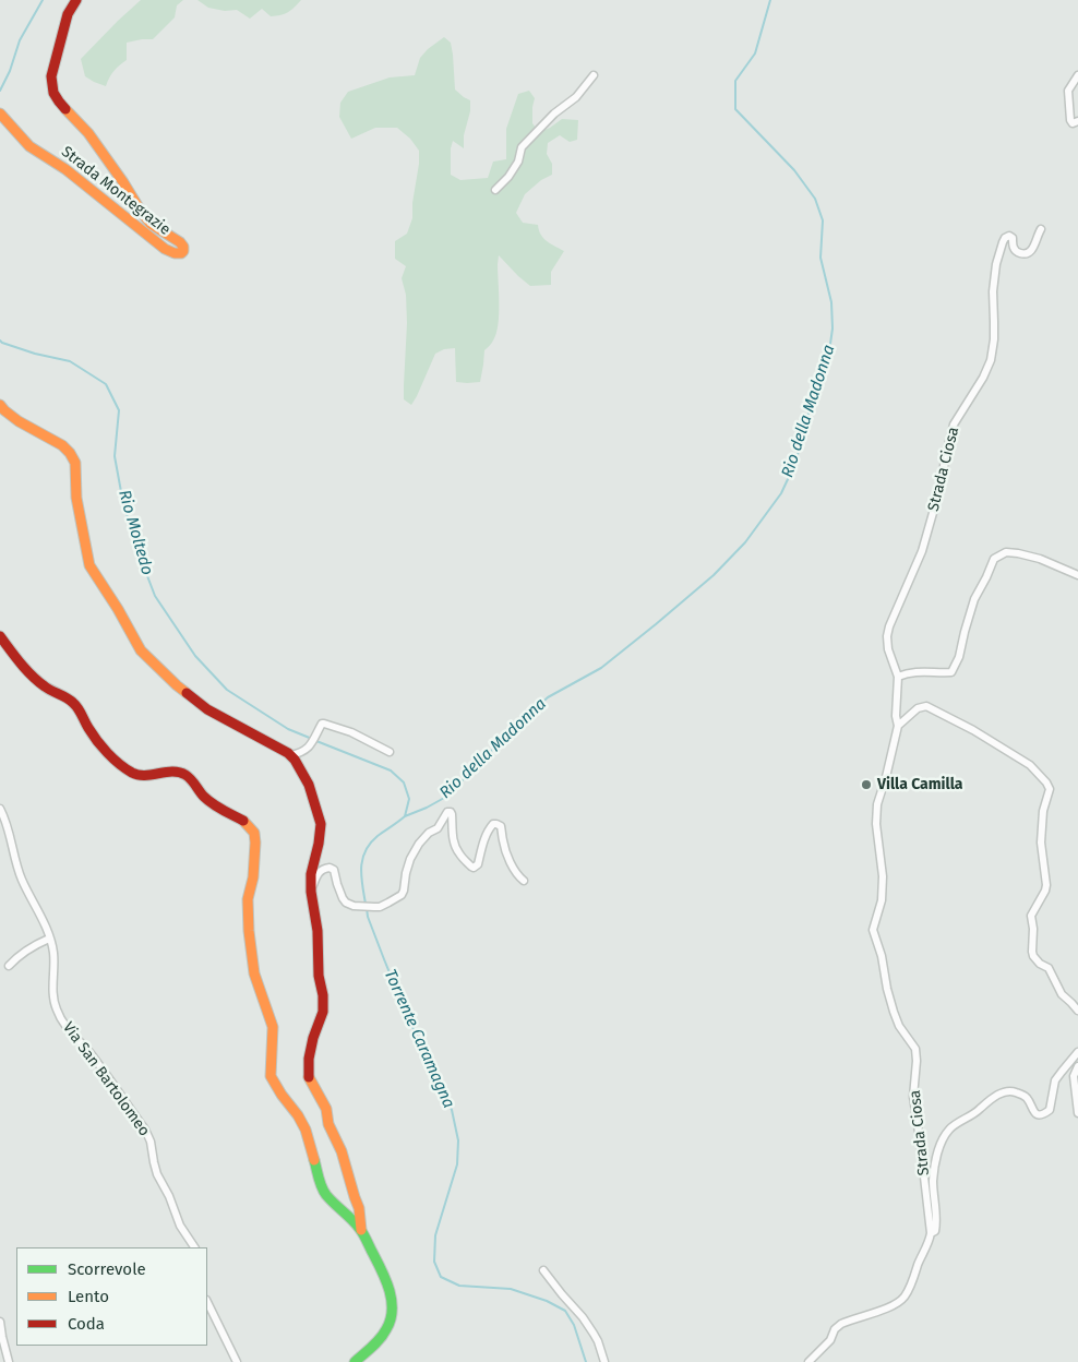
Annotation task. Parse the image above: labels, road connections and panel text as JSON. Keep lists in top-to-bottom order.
{
  "streets": {
    "street": ["Strada Montegrazie", "Strada Ciosa", "Via San Bartolomeo"]
  },
  "water": ["Rio della Madonna", "Rio Moltedo", "Torrente Caramagna"],
  "places": ["Villa Camilla"],
  "legend": ["Scorrevole", "Lento", "Coda"]
}
